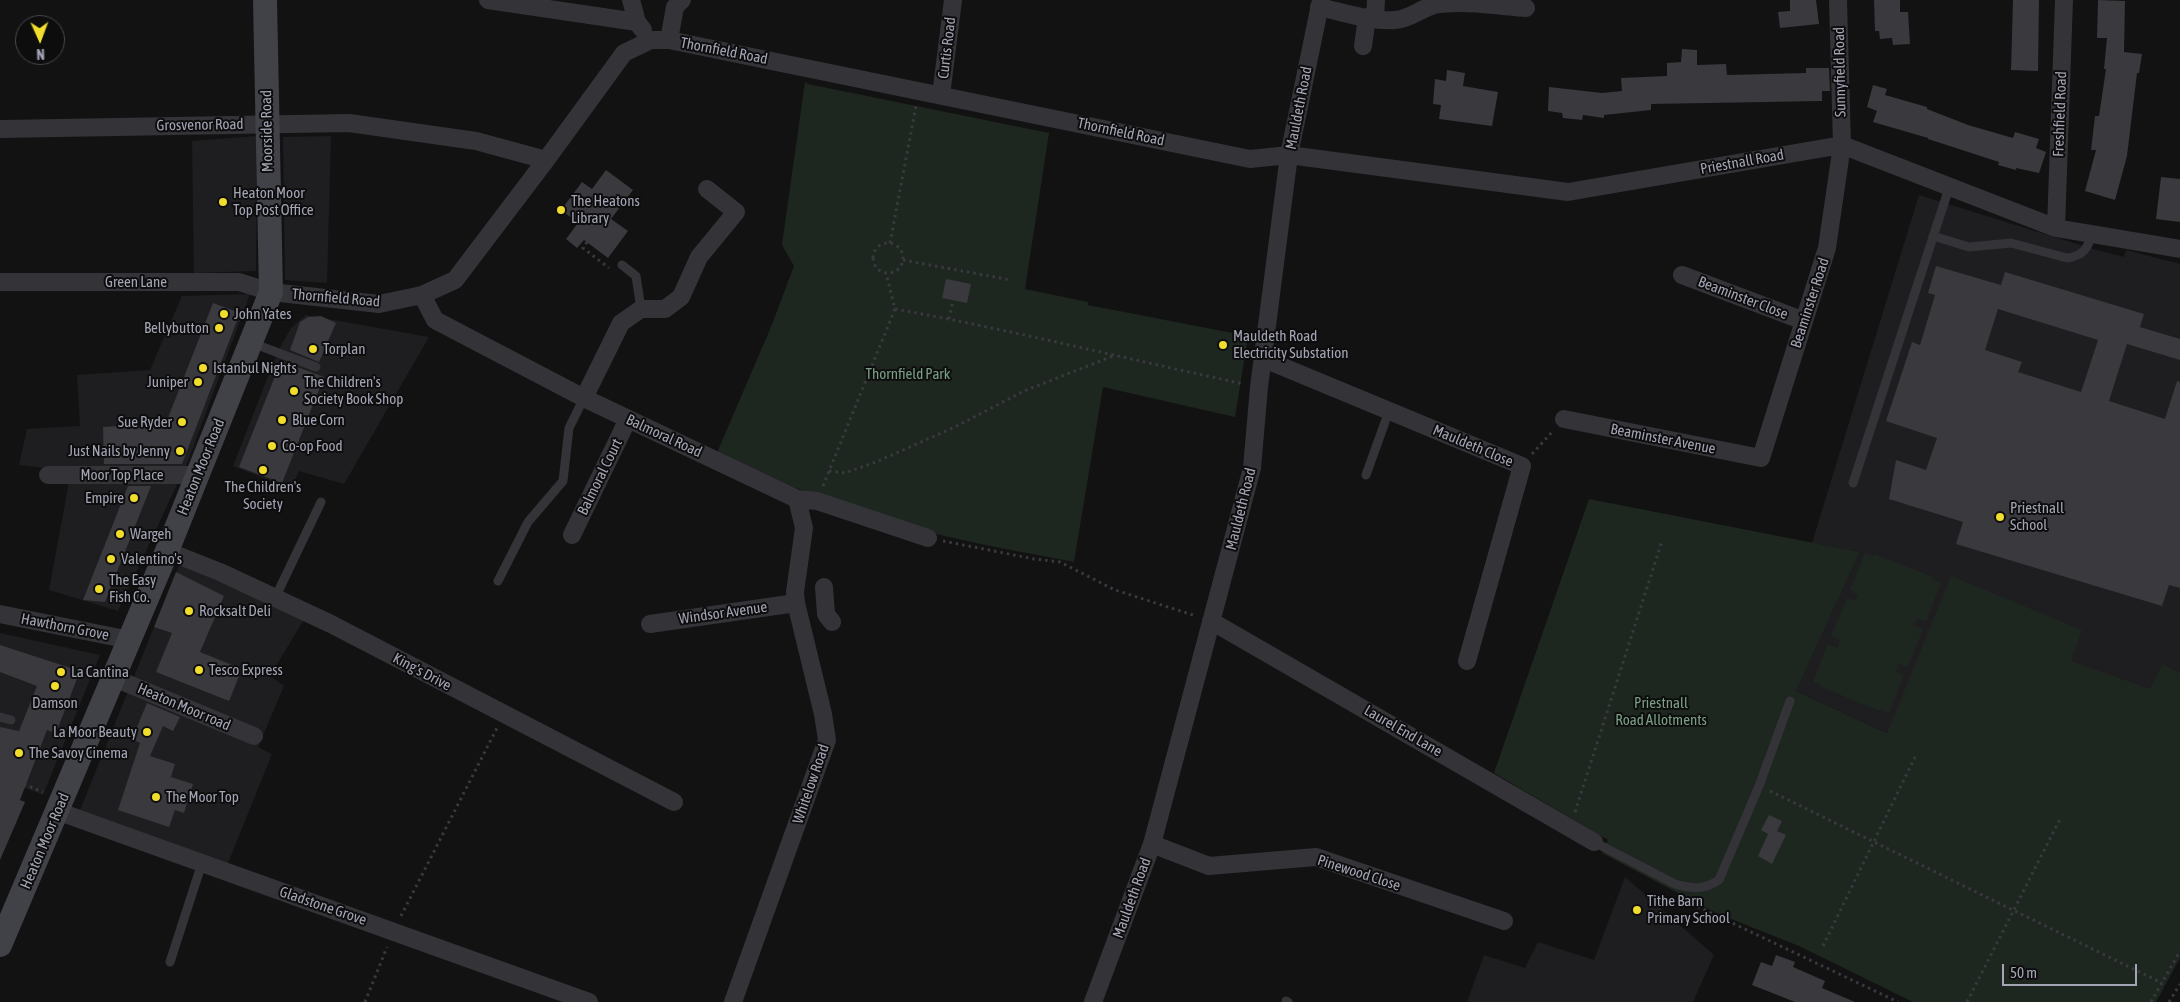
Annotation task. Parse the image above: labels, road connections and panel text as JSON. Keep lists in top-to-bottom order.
{
  "streets": {
    "main road": ["Moorside Road", "Heaton Moor Road"],
    "street": [
      "Curtis Road",
      "Thornfield Road",
      "Sunnyfield Road",
      "Mauldeth Road",
      "Freshfield Road",
      "Grosvenor Road",
      "Priestnall Road",
      "Green Lane",
      "Beaminster Close",
      "Beaminster Road",
      "Balmoral Road",
      "Beaminster Avenue",
      "Mauldeth Close",
      "Moor Top Place",
      "Balmoral Court",
      "Windsor Avenue",
      "Hawthorn Grove",
      "King's Drive",
      "Heaton Moor road",
      "Laurel End Lane",
      "Whitelow Road",
      "Pinewood Close",
      "Gladstone Grove"
    ]
  },
  "crossings": [
    ["Curtis Road", "Thornfield Road"],
    ["Thornfield Road", "Mauldeth Road"],
    ["Thornfield Road", "Grosvenor Road"],
    ["Thornfield Road", "Moorside Road"],
    ["Thornfield Road", "Priestnall Road"],
    ["Thornfield Road", "Green Lane"],
    ["Thornfield Road", "Balmoral Road"],
    ["Thornfield Road", "Heaton Moor Road"],
    ["Sunnyfield Road", "Priestnall Road"],
    ["Sunnyfield Road", "Beaminster Road"],
    ["Mauldeth Road", "Priestnall Road"],
    ["Mauldeth Road", "Mauldeth Close"],
    ["Mauldeth Road", "Laurel End Lane"],
    ["Mauldeth Road", "Pinewood Close"],
    ["Grosvenor Road", "Moorside Road"],
    ["Moorside Road", "Green Lane"],
    ["Moorside Road", "Heaton Moor Road"],
    ["Priestnall Road", "Beaminster Road"],
    ["Green Lane", "Heaton Moor Road"],
    ["Beaminster Close", "Beaminster Road"],
    ["Beaminster Road", "Beaminster Avenue"],
    ["Balmoral Road", "Balmoral Court"],
    ["Balmoral Road", "Whitelow Road"],
    ["Heaton Moor Road", "Moor Top Place"],
    ["Heaton Moor Road", "Hawthorn Grove"],
    ["Heaton Moor Road", "King's Drive"],
    ["Heaton Moor Road", "Heaton Moor road"],
    ["Heaton Moor Road", "Gladstone Grove"],
    ["Windsor Avenue", "Whitelow Road"]
  ],
  "parks": ["Thornfield Park", "Priestnall Road Allotments"],
  "places": [
    "Heaton Moor Top Post Office",
    "The Heatons Library",
    "John Yates",
    "Bellybutton",
    "Mauldeth Road Electricity Substation",
    "Torplan",
    "Istanbul Nights",
    "Juniper",
    "The Children's Society Book Shop",
    "Blue Corn",
    "Sue Ryder",
    "Co-op Food",
    "Just Nails by Jenny",
    "The Children's Society",
    "Empire",
    "Priestnall School",
    "Wargeh",
    "Valentino's",
    "The Easy Fish Co.",
    "Rocksalt Deli",
    "Tesco Express",
    "La Cantina",
    "Damson",
    "La Moor Beauty",
    "The Savoy Cinema",
    "The Moor Top",
    "Tithe Barn Primary School"
  ],
  "scale_bar": "50 m",
  "north": "bottom"
}
